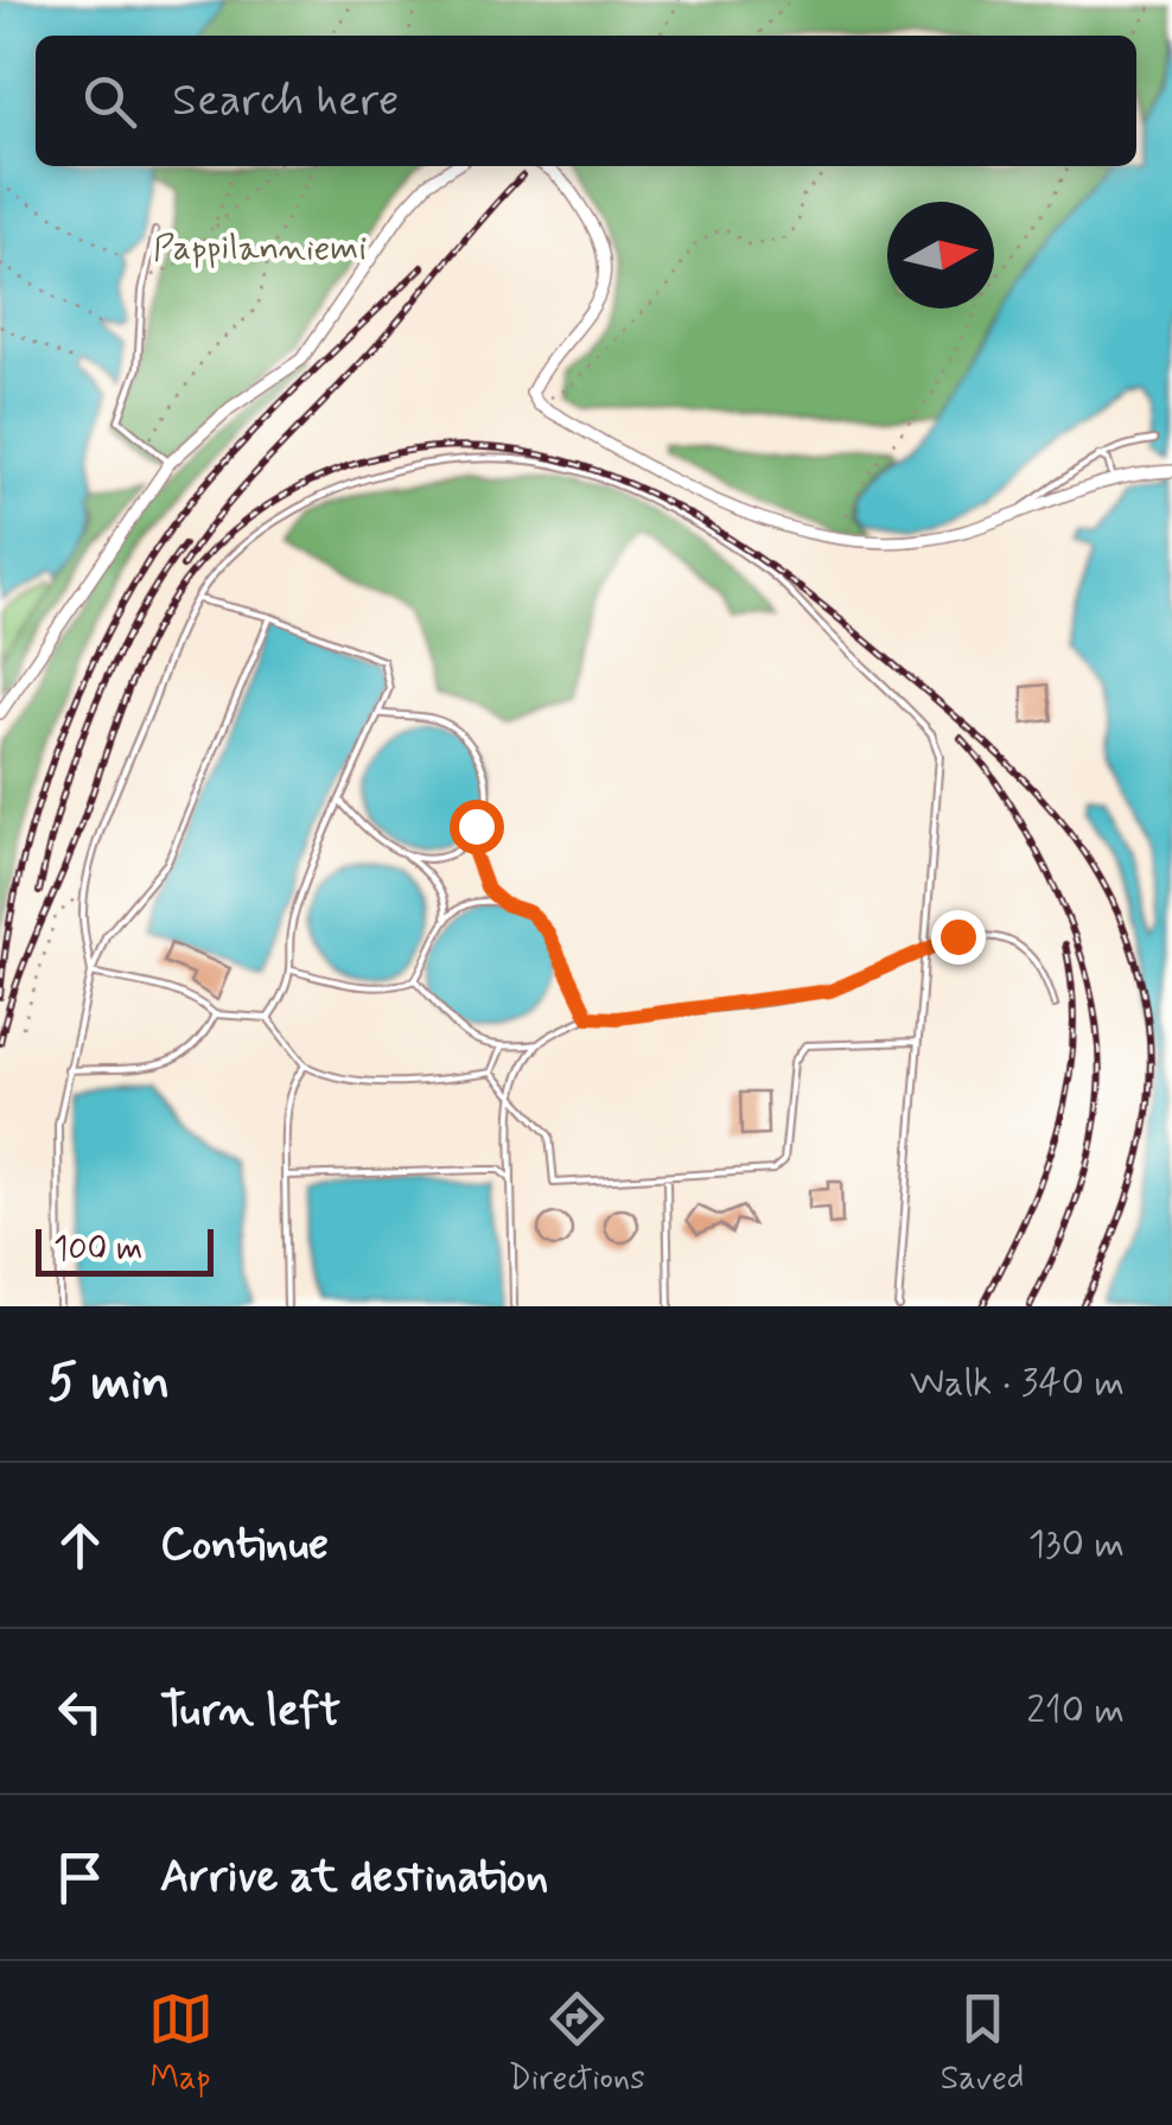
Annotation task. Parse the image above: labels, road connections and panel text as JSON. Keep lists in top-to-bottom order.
{
  "parks": ["Pappilanniemi"],
  "scale_bar": "100 m",
  "north": "right",
  "page": {
    "search": "Search here",
    "scale": "100 m",
    "heading": ["5 min", "Walk · 340 m"],
    "list": [
      ["Continue", "130 m"],
      ["Turn left", "210 m"],
      "Arrive at destination"
    ],
    "nav": ["Map", "Directions", "Saved"]
  }
}
